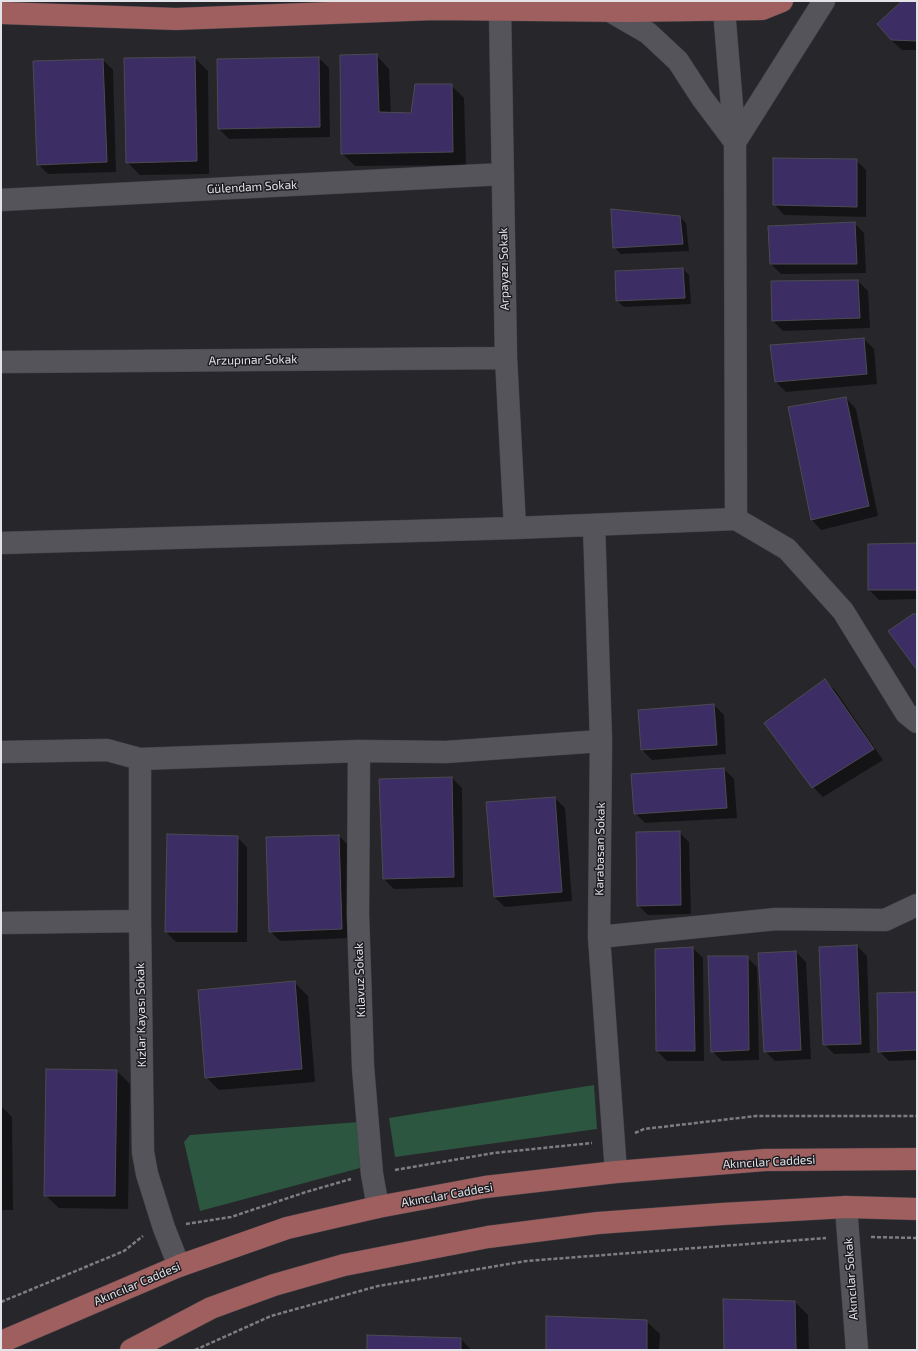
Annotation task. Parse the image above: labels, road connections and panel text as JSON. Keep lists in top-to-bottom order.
{
  "streets": {
    "main road": ["Akıncılar Caddesi"],
    "street": [
      "Gülendam Sokak",
      "Arpayazı Sokak",
      "Arzupınar Sokak",
      "Karabasan Sokak",
      "Kılavuz Sokak",
      "Kızlar Kayası Sokak",
      "Akıncılar Sokak"
    ]
  },
  "crossings": [
    ["Gülendam Sokak", "Arpayazı Sokak"],
    ["Arpayazı Sokak", "Arzupınar Sokak"],
    ["Karabasan Sokak", "Akıncılar Caddesi"],
    ["Kılavuz Sokak", "Akıncılar Caddesi"],
    ["Kızlar Kayası Sokak", "Akıncılar Caddesi"]
  ]
}
